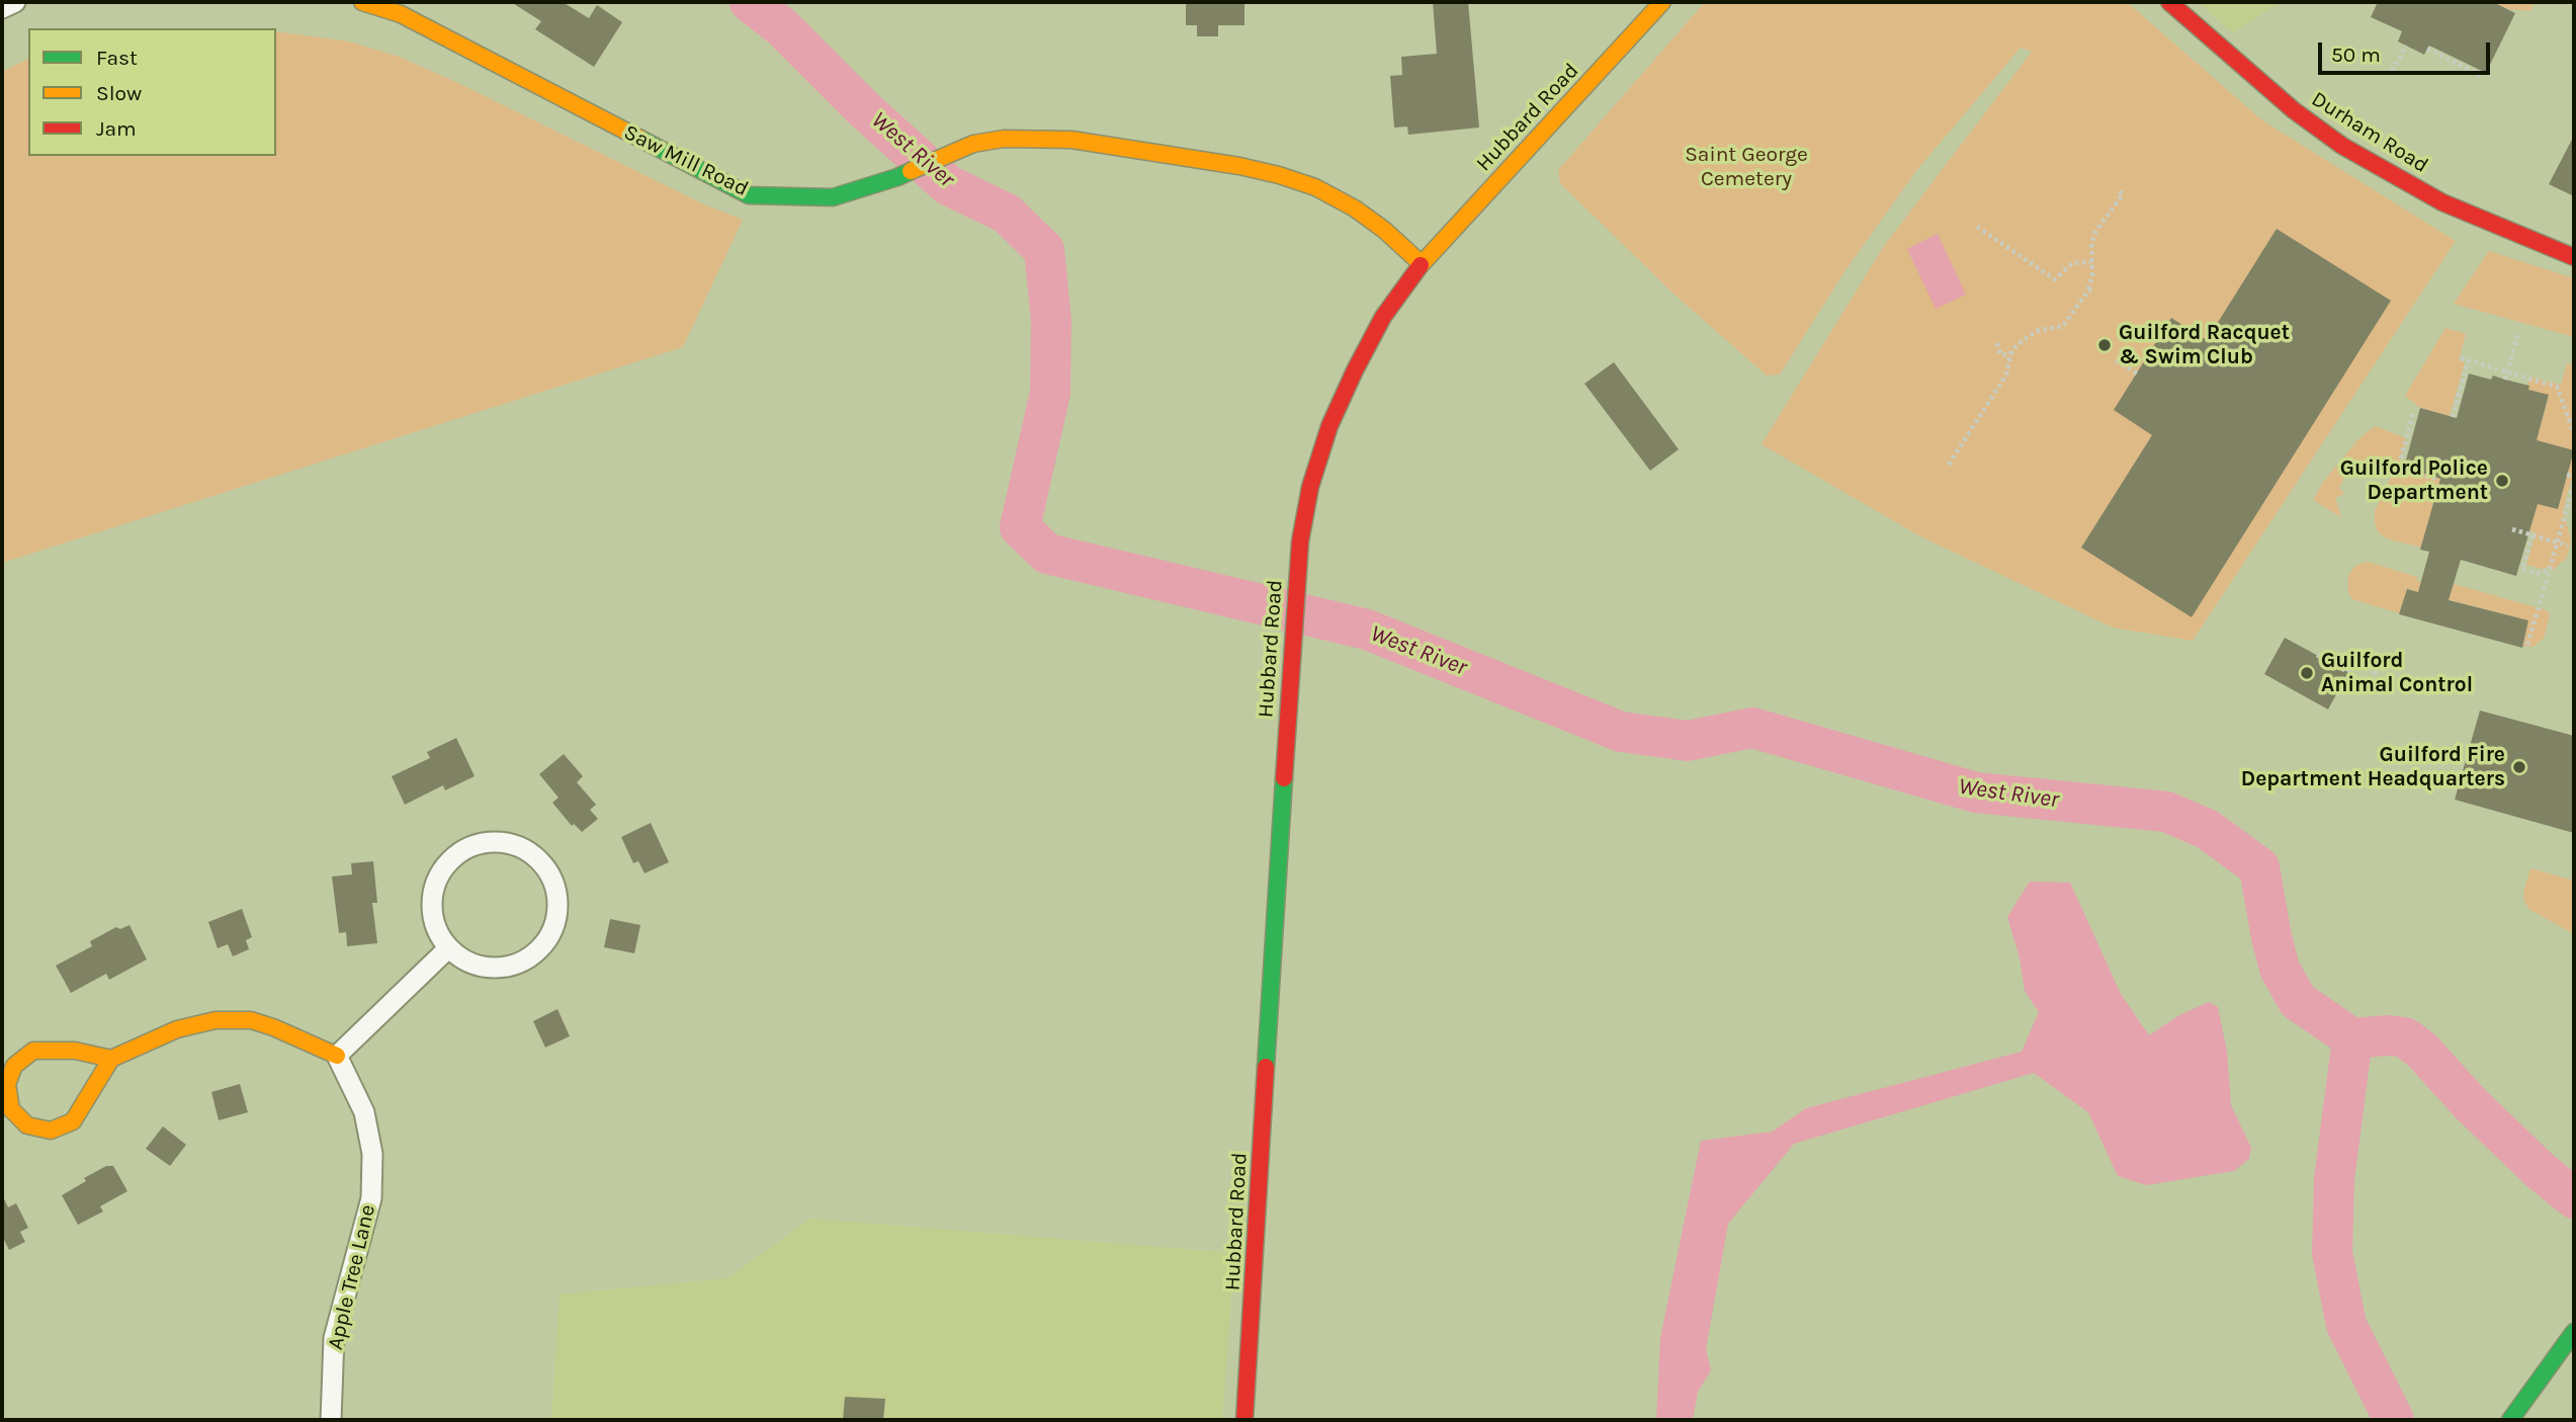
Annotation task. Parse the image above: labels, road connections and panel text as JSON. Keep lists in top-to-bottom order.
{
  "streets": {
    "main road": ["Hubbard Road", "Durham Road", "Saw Mill Road"],
    "street": ["Apple Tree Lane"]
  },
  "crossings": [
    ["Hubbard Road", "Saw Mill Road"]
  ],
  "water": ["West River"],
  "parks": ["Saint George Cemetery"],
  "places": [
    "Guilford Racquet & Swim Club",
    "Guilford Police Department",
    "Guilford Animal Control",
    "Guilford Fire Department Headquarters"
  ],
  "legend": ["Fast", "Slow", "Jam"],
  "scale_bar": "50 m"
}
